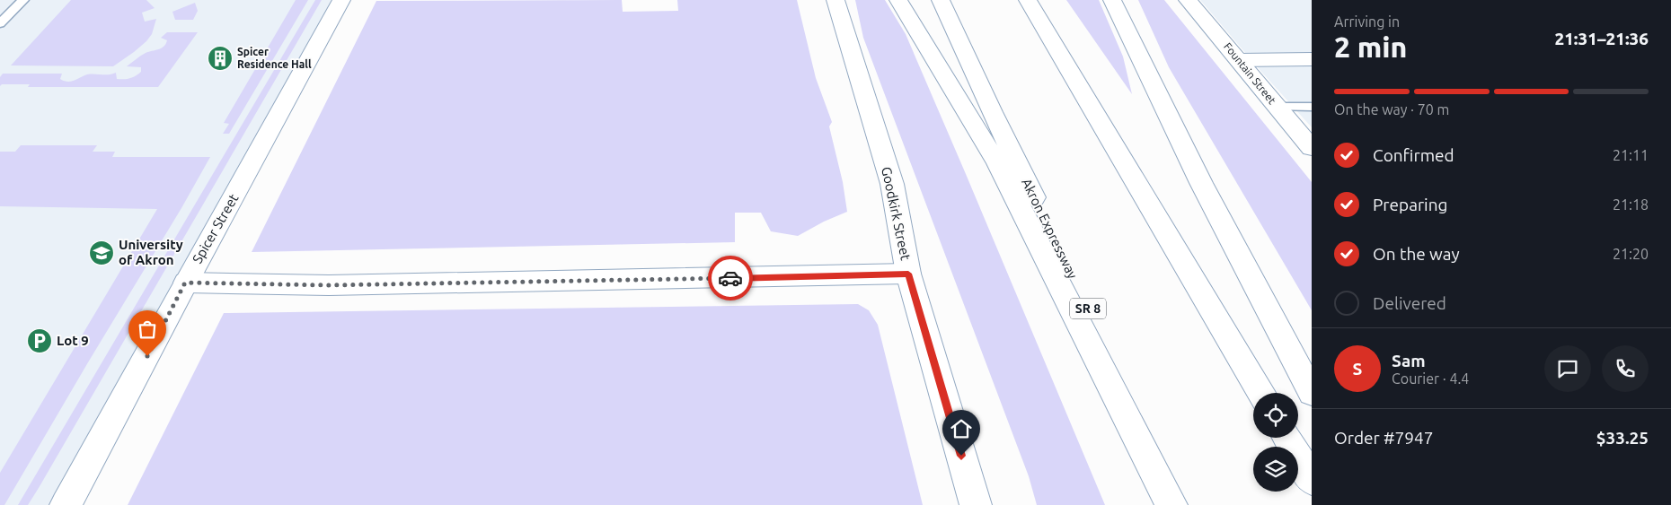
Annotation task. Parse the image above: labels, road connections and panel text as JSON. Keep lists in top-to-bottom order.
{
  "streets": {
    "main road": [
      "Fountain Street",
      "Goodkirk Street",
      "Spicer Street",
      "Akron Expressway",
      "SR 8"
    ]
  },
  "places": {
    "building": ["Spicer Residence Hall"],
    "school or university": ["University of Akron"],
    "parking": ["Lot 9"]
  },
  "page": {
    "heading": ["2 min", "Arriving in", "21:31–21:36"],
    "panel": [
      "Sam",
      "Courier · 4.4",
      "Order #7947",
      "$33.25"
    ],
    "bar": "On the way · 70 m",
    "list": [
      ["Confirmed", "21:11"],
      ["Preparing", "21:18"],
      ["On the way", "21:20"],
      "Delivered"
    ],
    "round": "S"
  }
}
